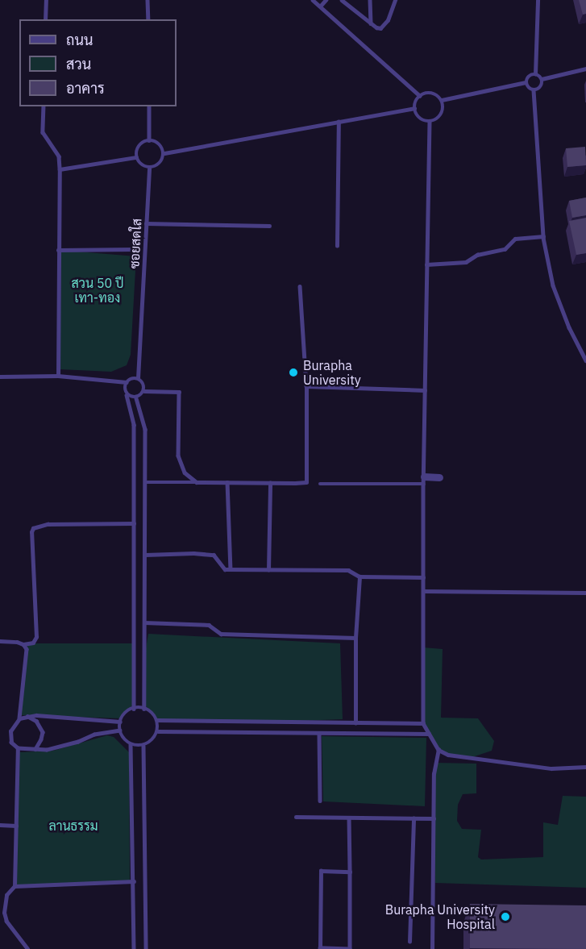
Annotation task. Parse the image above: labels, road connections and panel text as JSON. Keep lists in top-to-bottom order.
{
  "streets": {
    "lane": ["ซอยสดใส"]
  },
  "parks": ["สวน 50 ปี เทา-ทอง", "ลานธรรม"],
  "places": ["Burapha University", "Burapha University Hospital"],
  "legend": ["ถนน", "สวน", "อาคาร"]
}
